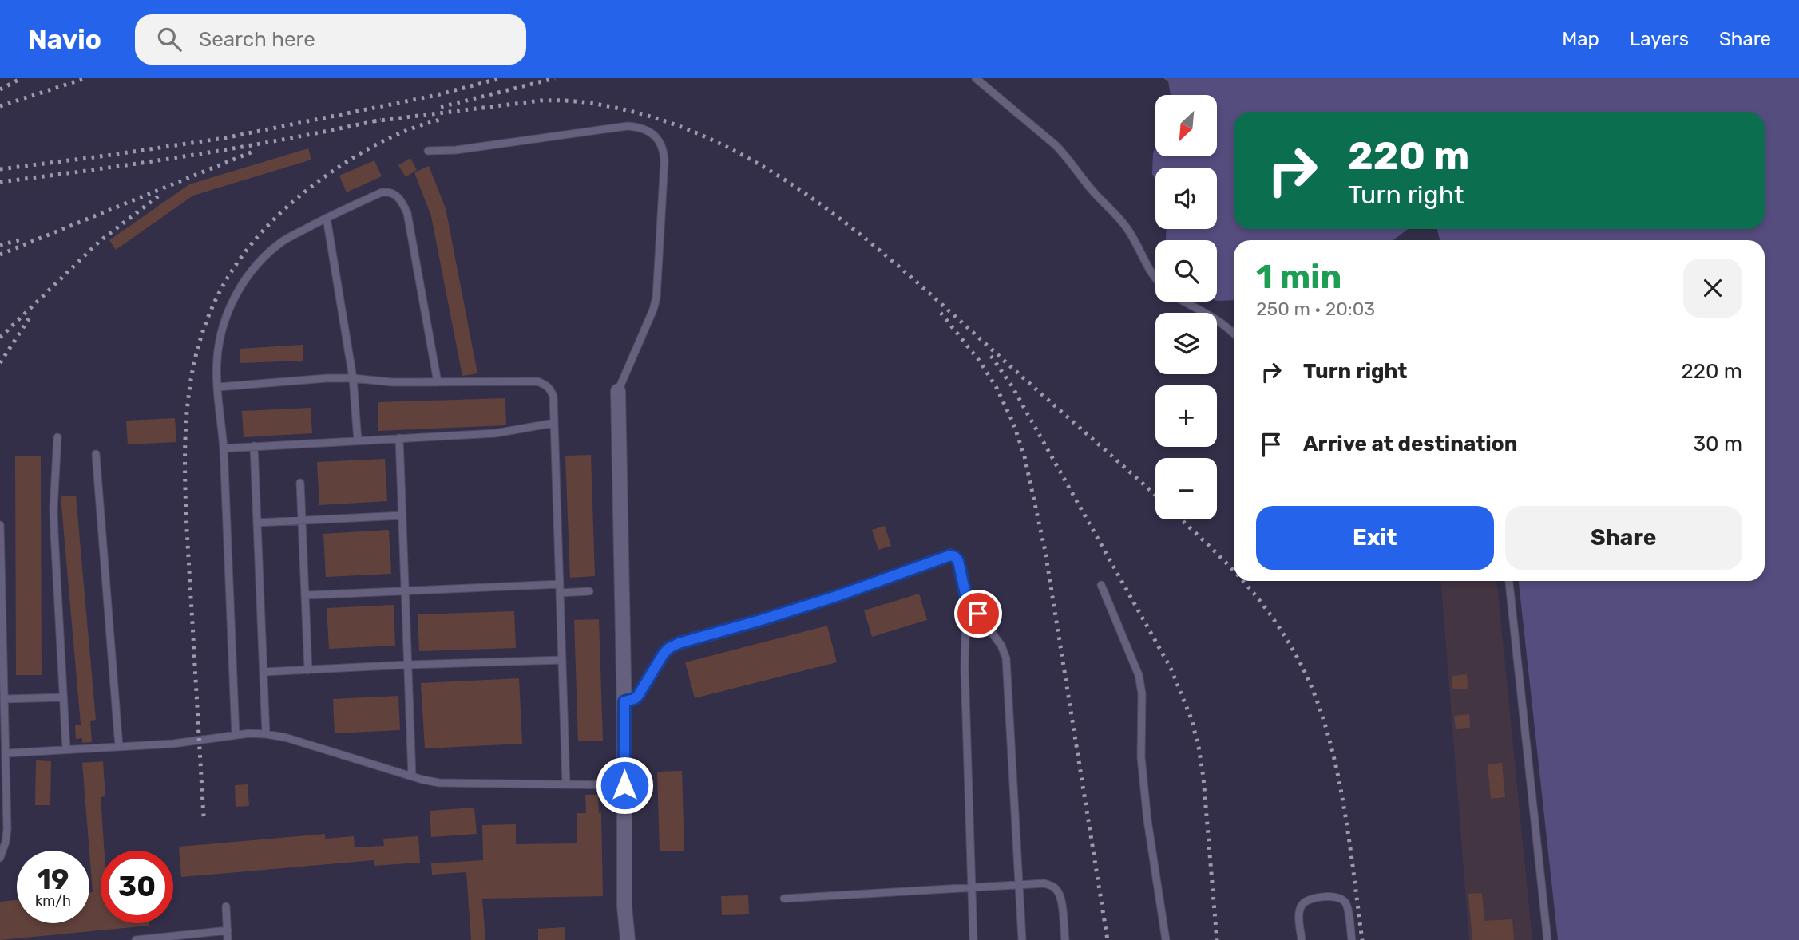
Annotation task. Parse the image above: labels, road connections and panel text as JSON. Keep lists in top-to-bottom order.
{
  "north": "bottom left",
  "page": {
    "header": "Navio",
    "search": "Search here",
    "nav": ["Map", "Layers", "Share"],
    "map_buttons": ["+", "−"],
    "turn": ["220 m", "Turn right"],
    "heading": ["1 min", "250 m · 20:03"],
    "list": [
      {
        "name": "Turn right",
        "value": "220 m"
      },
      {
        "name": "Arrive at destination",
        "value": "30 m"
      }
    ],
    "buttons": ["Exit", "Share"],
    "speed": "19 km/h",
    "limit": "30"
  }
}
